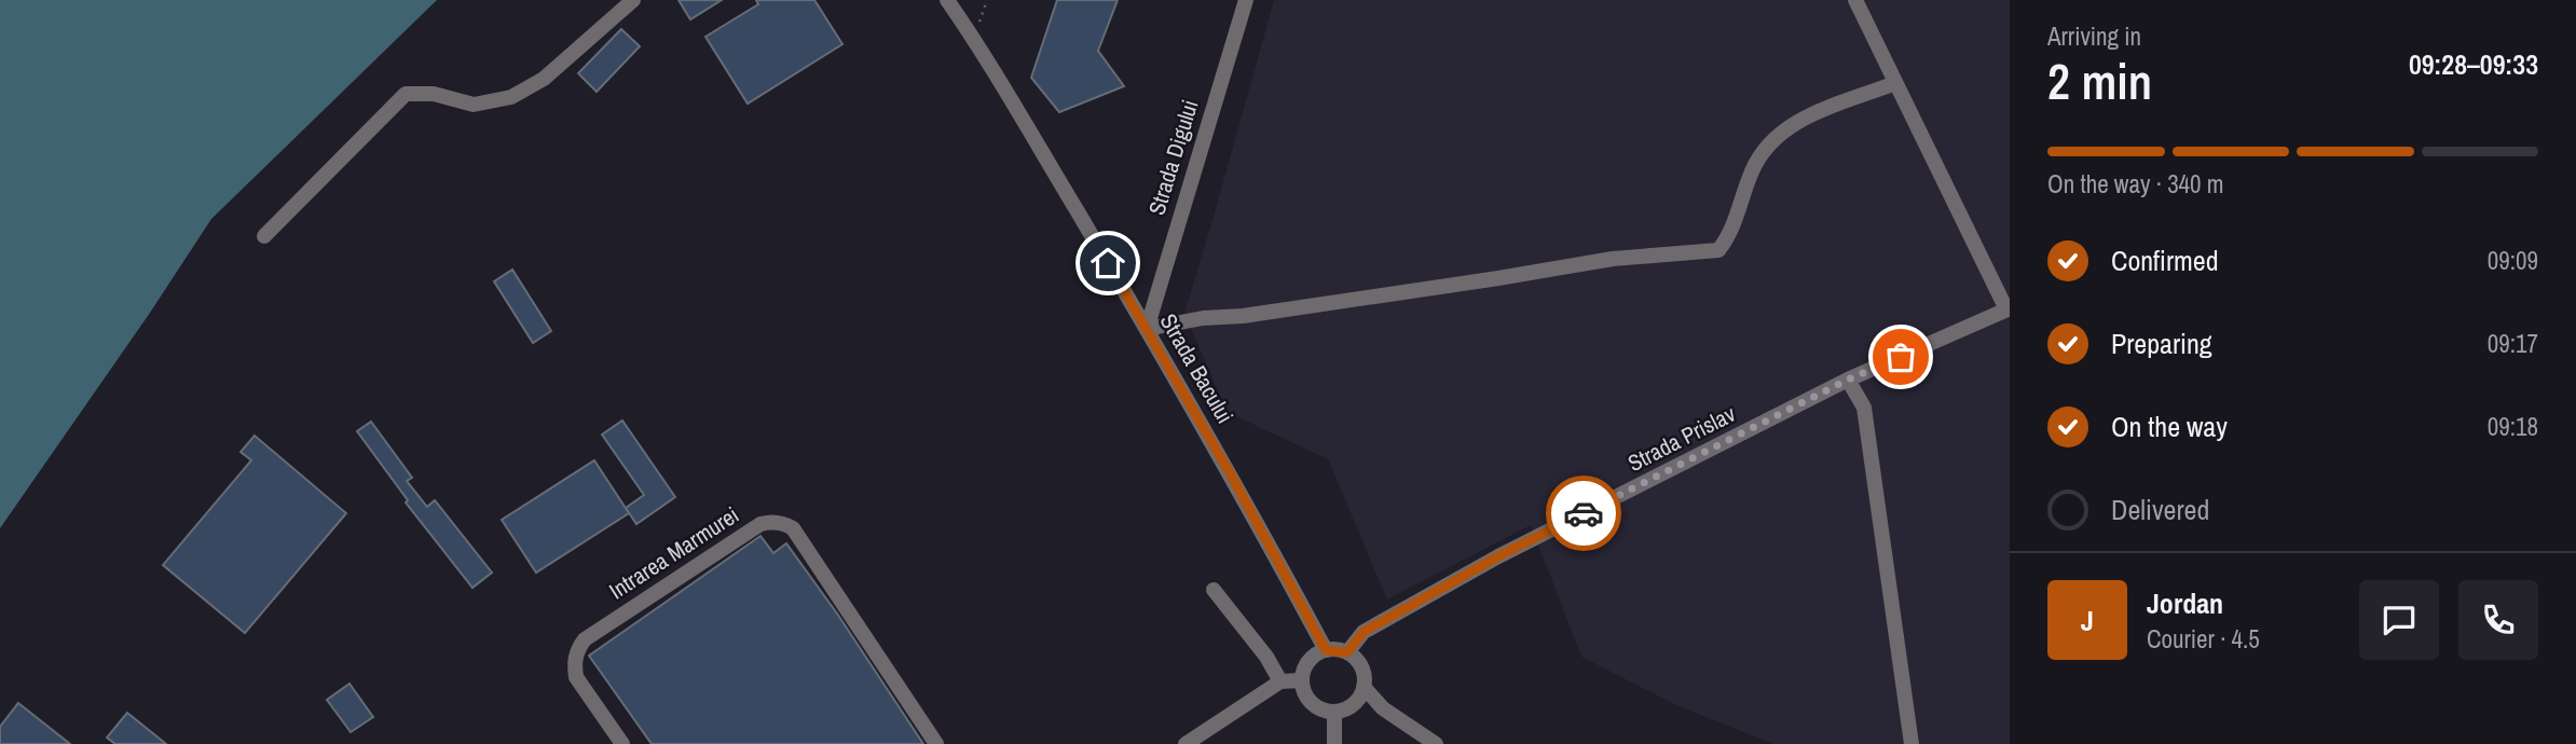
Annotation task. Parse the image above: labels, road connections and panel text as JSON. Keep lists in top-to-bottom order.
{
  "streets": {
    "street": [
      "Strada Digului",
      "Strada Bacului",
      "Strada Prislav",
      "Intrarea Marmurei"
    ]
  },
  "crossings": [
    ["Strada Digului", "Strada Bacului"],
    ["Strada Bacului", "Strada Prislav"]
  ],
  "page": {
    "heading": ["2 min", "Arriving in", "09:28–09:33"],
    "panel": ["Jordan", "Courier · 4.5"],
    "bar": "On the way · 340 m",
    "list": [
      ["Confirmed", "09:09"],
      ["Preparing", "09:17"],
      ["On the way", "09:18"],
      "Delivered"
    ],
    "round": "J"
  }
}
